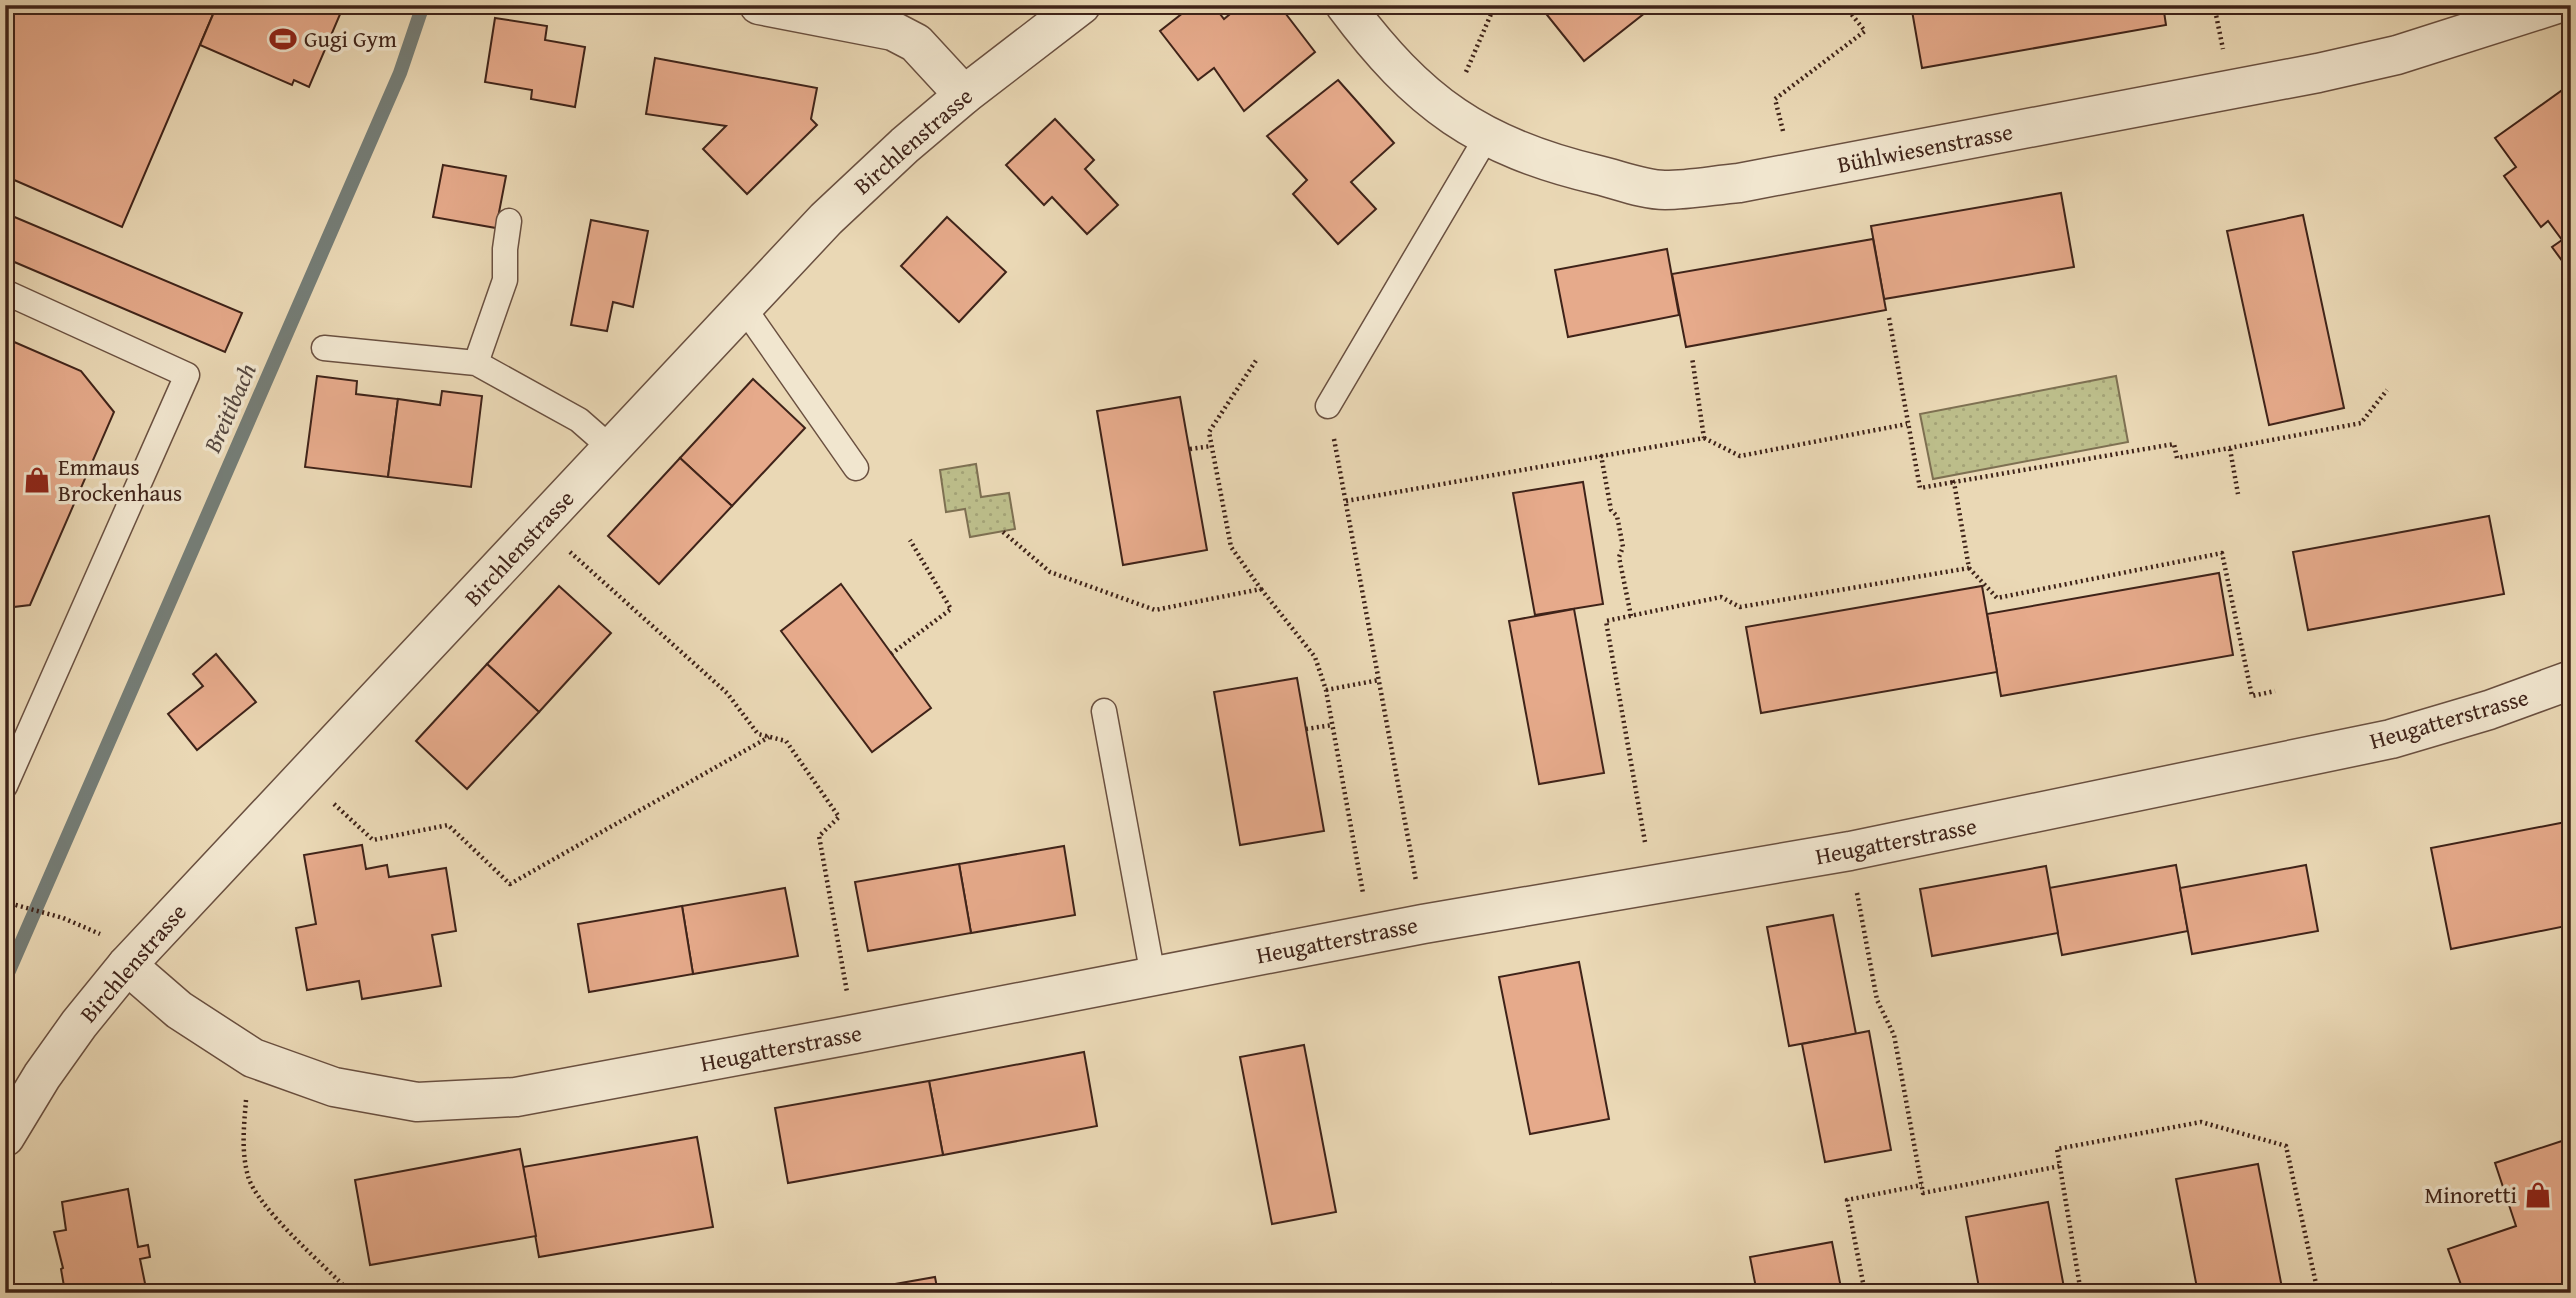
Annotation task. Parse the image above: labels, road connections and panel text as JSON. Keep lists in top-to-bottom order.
{
  "streets": {
    "street": ["Birchlenstrasse", "Bühlwiesenstrasse", "Heugatterstrasse"]
  },
  "crossings": [
    ["Birchlenstrasse", "Heugatterstrasse"]
  ],
  "water": ["Breitibach"],
  "places": {
    "sports": ["Gugi Gym"],
    "shop": ["Emmaus Brockenhaus", "Minoretti"]
  }
}
